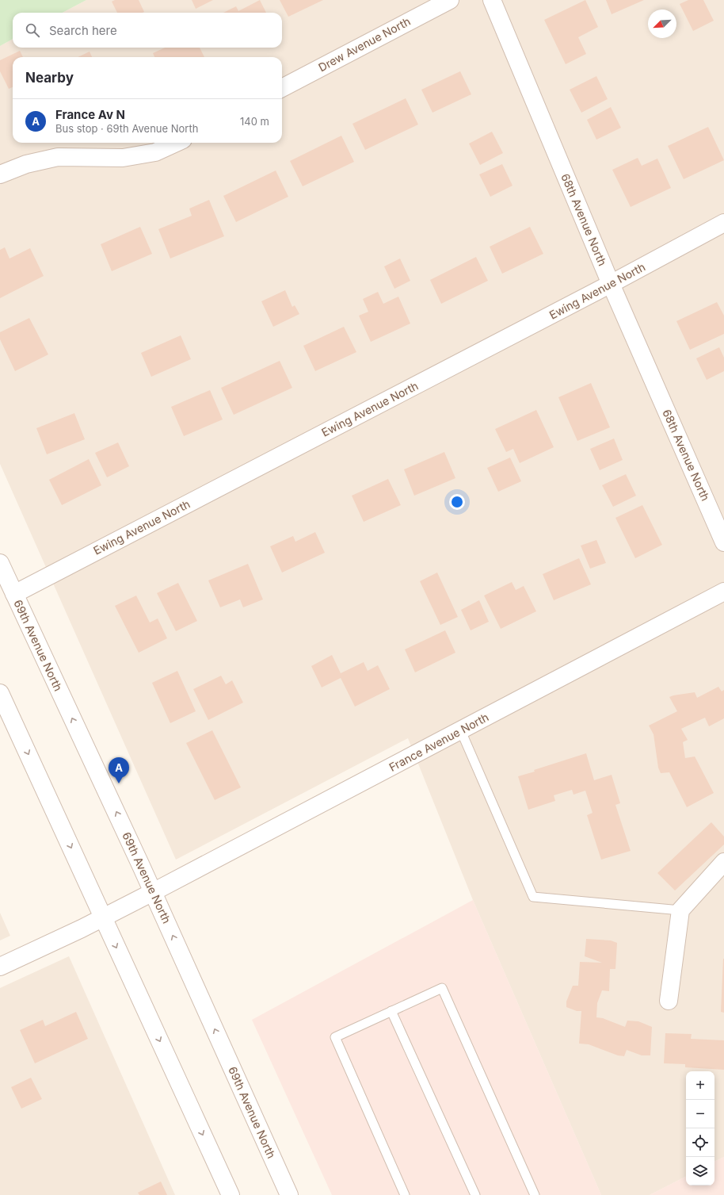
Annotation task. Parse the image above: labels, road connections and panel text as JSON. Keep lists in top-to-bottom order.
{
  "streets": {
    "street": [
      "Drew Avenue North",
      "68th Avenue North",
      "Ewing Avenue North",
      "69th Avenue North",
      "France Avenue North"
    ]
  },
  "crossings": [
    ["68th Avenue North", "Ewing Avenue North"],
    ["Ewing Avenue North", "69th Avenue North"],
    ["69th Avenue North", "France Avenue North"]
  ],
  "north": "bottom left",
  "page": {
    "search": "Search here",
    "heading": "Nearby",
    "list": [
      {
        "mark": "A",
        "name": "France Av N",
        "note": "Bus stop · 69th Avenue North",
        "value": "140 m"
      }
    ],
    "pins": "A",
    "map_buttons": ["+", "−"]
  }
}
